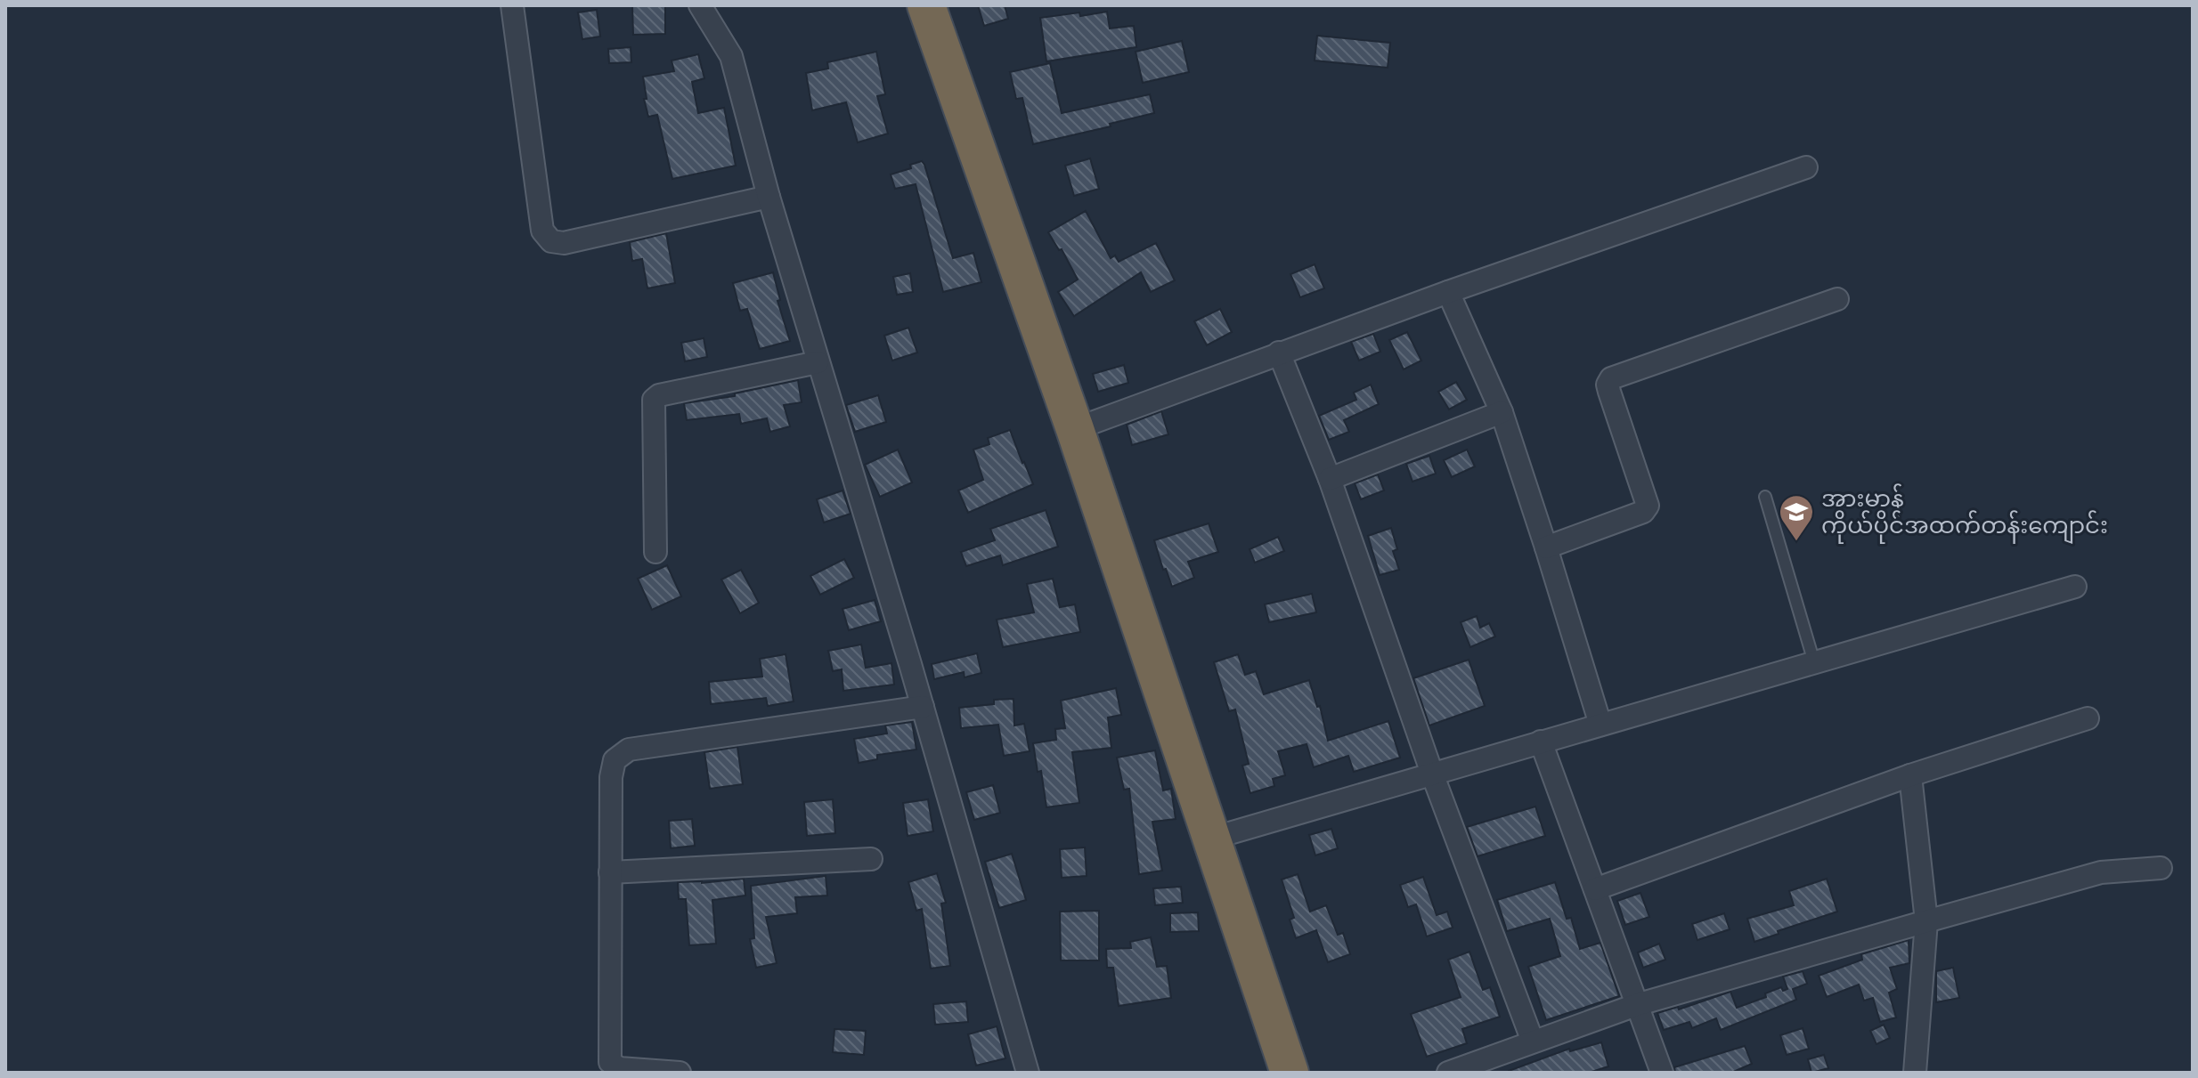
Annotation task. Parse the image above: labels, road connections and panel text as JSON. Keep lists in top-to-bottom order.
{
  "places": {
    "school or university": ["အားမာန် ကိုယ်ပိုင်အထက်တန်းကျောင်း"]
  }
}
